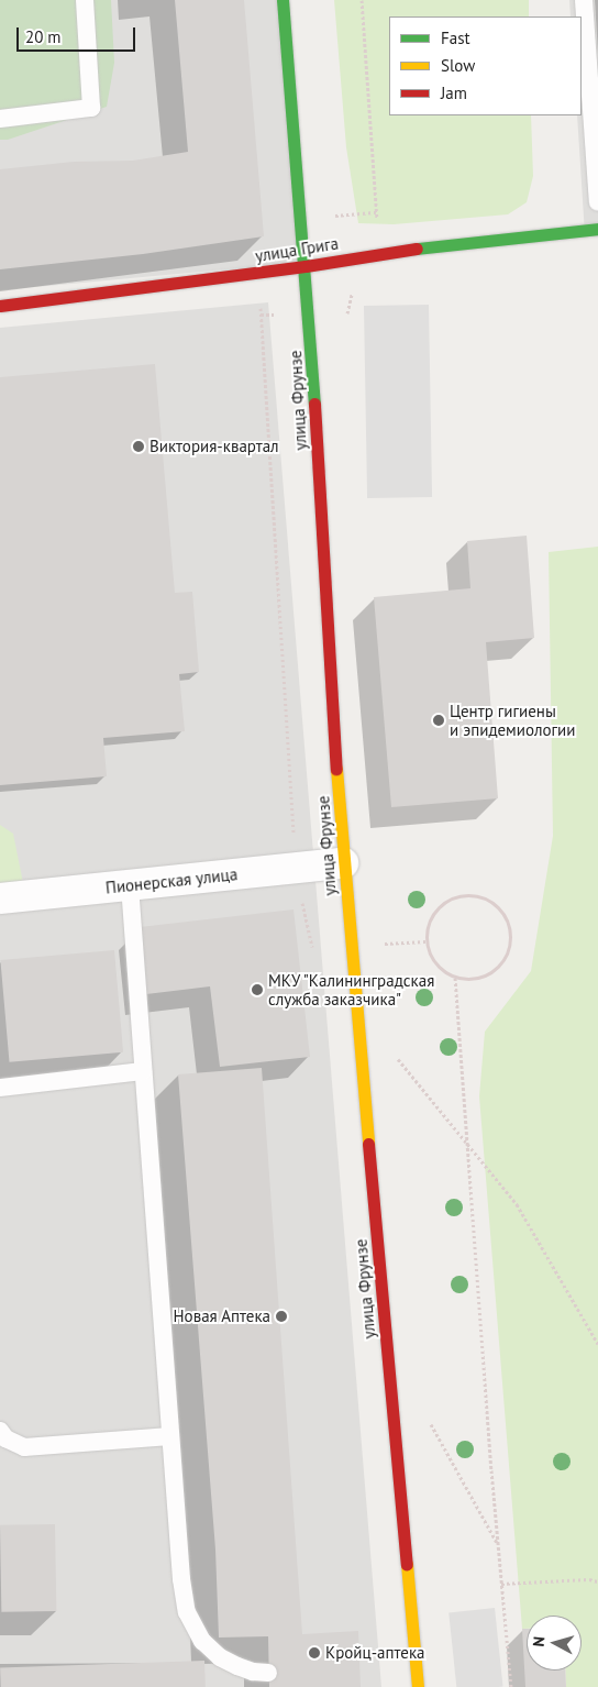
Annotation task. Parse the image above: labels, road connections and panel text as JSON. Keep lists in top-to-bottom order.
{
  "streets": {
    "main road": ["улица Грига", "улица Фрунзе"],
    "street": ["Пионерская улица"]
  },
  "crossings": [
    ["улица Грига", "улица Фрунзе"],
    ["улица Фрунзе", "Пионерская улица"]
  ],
  "places": [
    "Виктория-квартал",
    "Центр гигиены и эпидемиологии",
    "МКУ \"Калининградская служба заказчика\"",
    "Новая Аптека",
    "Кройц-аптека"
  ],
  "legend": ["Fast", "Slow", "Jam"],
  "scale_bar": "20 m",
  "north": "left"
}
